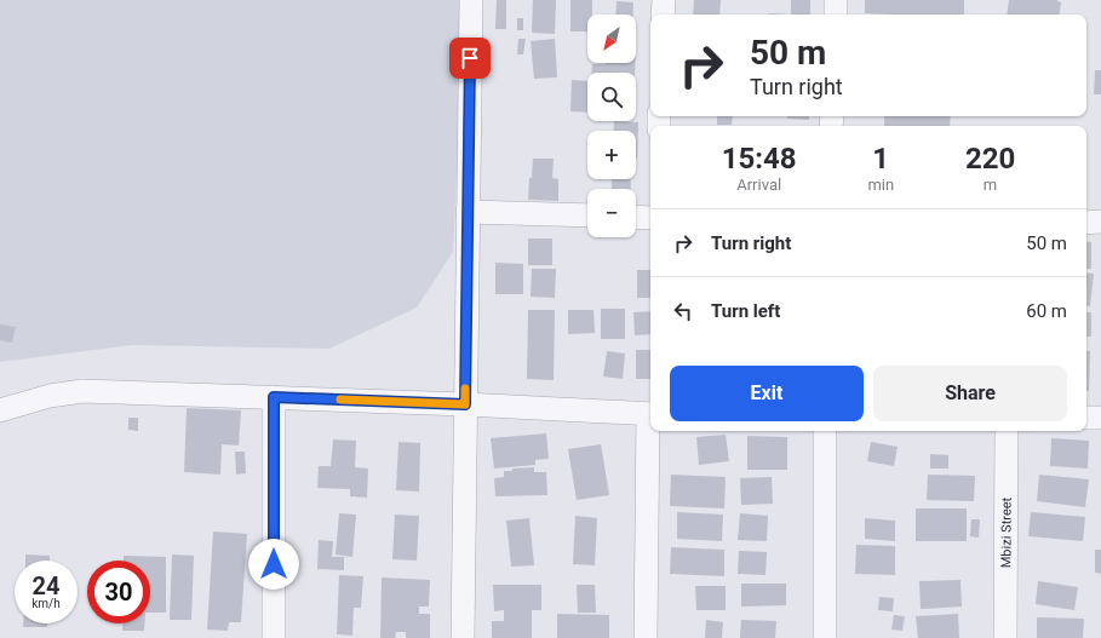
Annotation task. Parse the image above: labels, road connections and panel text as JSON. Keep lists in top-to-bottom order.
{
  "streets": {
    "street": ["Mbizi Street"]
  },
  "north": "bottom left",
  "page": {
    "map_buttons": ["+", "−"],
    "turn": ["50 m", "Turn right"],
    "eta": [
      "15:48",
      "Arrival",
      "1",
      "min",
      "220",
      "m"
    ],
    "list": [
      {
        "name": "Turn right",
        "value": "50 m"
      },
      {
        "name": "Turn left",
        "value": "60 m"
      }
    ],
    "buttons": ["Exit", "Share"],
    "speed": "24 km/h",
    "limit": "30"
  }
}
